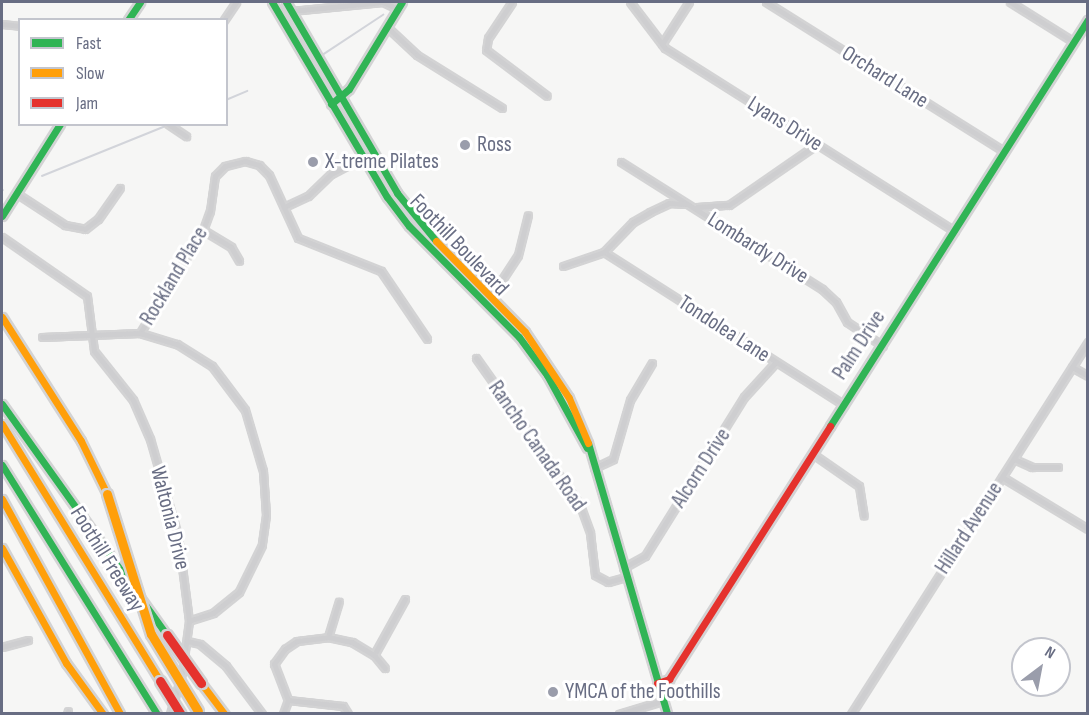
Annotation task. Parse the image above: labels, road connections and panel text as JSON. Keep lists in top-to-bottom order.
{
  "streets": {
    "main road": ["Foothill Boulevard", "Palm Drive", "Foothill Freeway"],
    "street": [
      "Orchard Lane",
      "Lyans Drive",
      "Lombardy Drive",
      "Rockland Place",
      "Tondolea Lane",
      "Rancho Canada Road",
      "Alcorn Drive",
      "Waltonia Drive",
      "Hillard Avenue"
    ]
  },
  "crossings": [
    ["Orchard Lane", "Palm Drive"],
    ["Lyans Drive", "Palm Drive"],
    ["Foothill Boulevard", "Palm Drive"],
    ["Foothill Boulevard", "Rancho Canada Road"],
    ["Foothill Boulevard", "Alcorn Drive"],
    ["Lombardy Drive", "Palm Drive"],
    ["Tondolea Lane", "Palm Drive"],
    ["Tondolea Lane", "Alcorn Drive"],
    ["Rancho Canada Road", "Alcorn Drive"]
  ],
  "places": ["Ross", "X-treme Pilates", "YMCA of the Foothills"],
  "legend": ["Fast", "Slow", "Jam"],
  "north": "top right"
}
